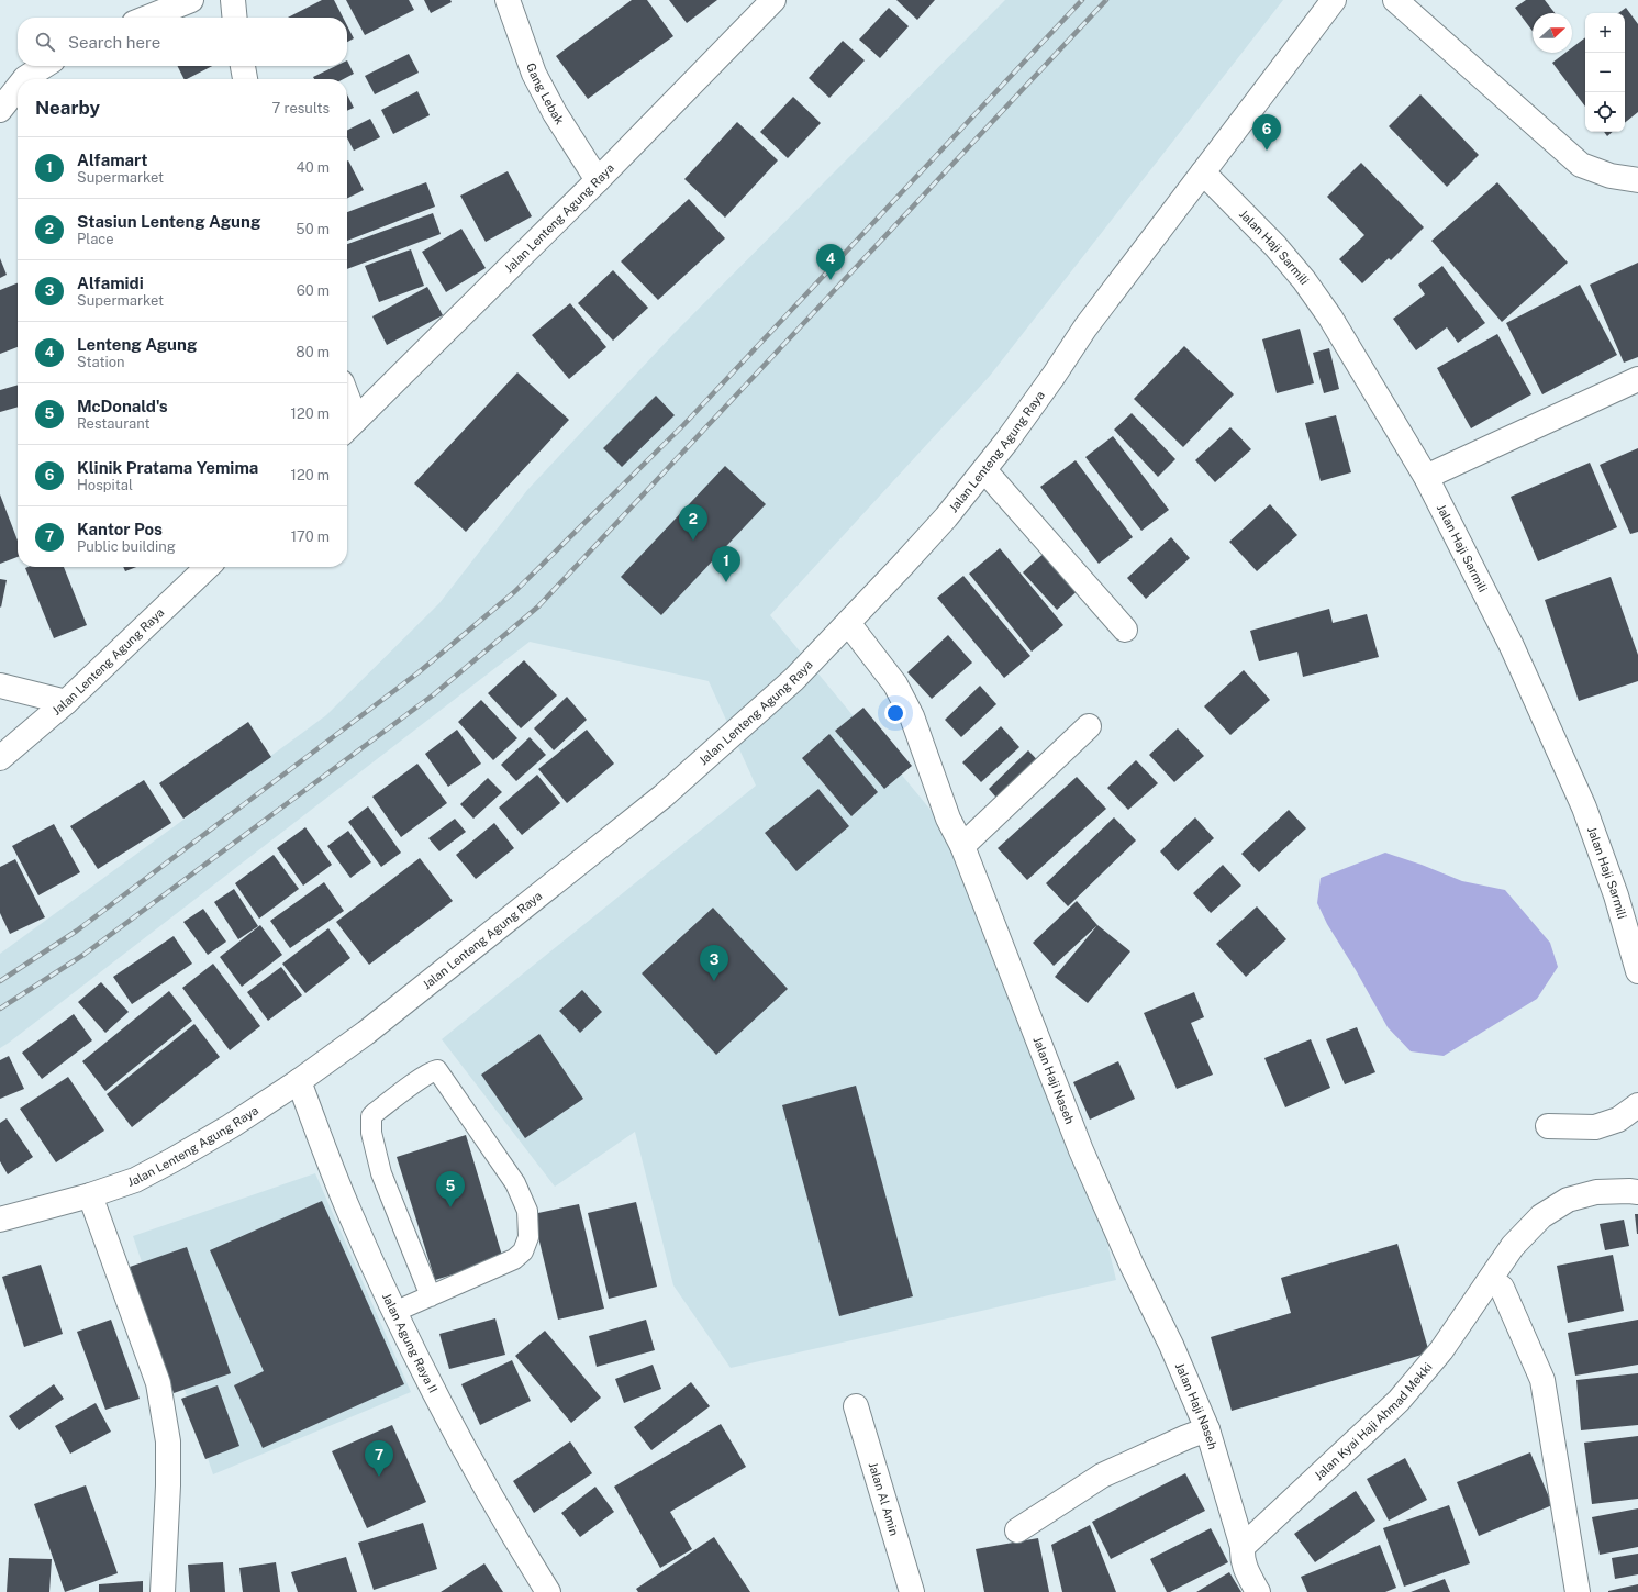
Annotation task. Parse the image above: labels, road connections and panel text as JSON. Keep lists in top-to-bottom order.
{
  "streets": {
    "street": [
      "Gang Lebak",
      "Jalan Lenteng Agung Raya",
      "Jalan Haji Sarmili",
      "Jalan Haji Naseh",
      "Jalan Agung Raya II",
      "Jalan Kyai Haji Ahmad Mekki",
      "Jalan Al Amin"
    ]
  },
  "crossings": [
    ["Gang Lebak", "Jalan Lenteng Agung Raya"],
    ["Jalan Lenteng Agung Raya", "Jalan Haji Sarmili"],
    ["Jalan Lenteng Agung Raya", "Jalan Haji Naseh"],
    ["Jalan Lenteng Agung Raya", "Jalan Agung Raya II"],
    ["Jalan Haji Naseh", "Jalan Kyai Haji Ahmad Mekki"]
  ],
  "north": "right",
  "page": {
    "map_buttons": ["+", "−"],
    "search": "Search here",
    "heading": ["Nearby", "7 results"],
    "pins": [
      "6",
      "4",
      "2",
      "1",
      "3",
      "5",
      "7"
    ],
    "list": [
      {
        "mark": "1",
        "name": "Alfamart",
        "note": "Supermarket",
        "value": "40 m"
      },
      {
        "mark": "2",
        "name": "Stasiun Lenteng Agung",
        "note": "Place",
        "value": "50 m"
      },
      {
        "mark": "3",
        "name": "Alfamidi",
        "note": "Supermarket",
        "value": "60 m"
      },
      {
        "mark": "4",
        "name": "Lenteng Agung",
        "note": "Station",
        "value": "80 m"
      },
      {
        "mark": "5",
        "name": "McDonald's",
        "note": "Restaurant",
        "value": "120 m"
      },
      {
        "mark": "6",
        "name": "Klinik Pratama Yemima",
        "note": "Hospital",
        "value": "120 m"
      },
      {
        "mark": "7",
        "name": "Kantor Pos",
        "note": "Public building",
        "value": "170 m"
      }
    ]
  }
}
